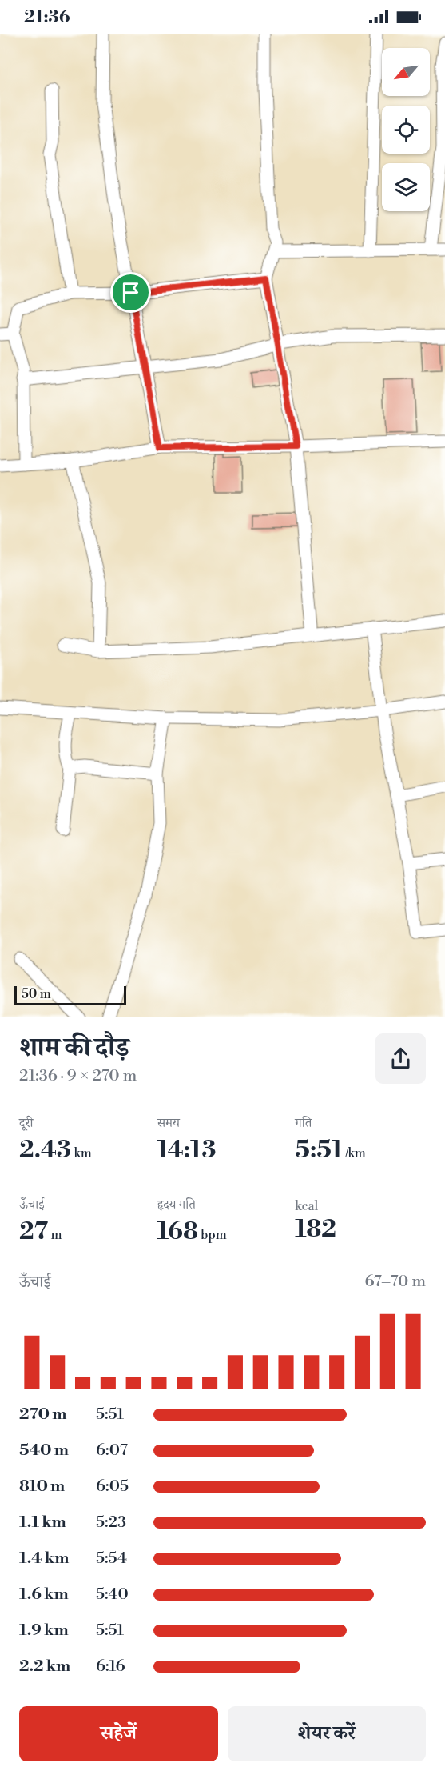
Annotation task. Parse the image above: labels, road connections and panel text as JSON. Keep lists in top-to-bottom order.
{
  "scale_bar": "50 m",
  "north": "bottom left",
  "page": {
    "status": "21:36",
    "scale": "50 m",
    "heading": ["शाम की दौड़", "21:36 · 9 × 270 m"],
    "stats": [
      ["दूरी", "2.43 km"],
      ["समय", "14:13"],
      ["गति", "5:51 /km"],
      ["ऊँचाई", "27 m"],
      ["हृदय गति", "168 bpm"],
      ["kcal", "182"]
    ],
    "chart": ["ऊँचाई", "67–70 m"],
    "list": [
      {
        "name": "270 m",
        "note": "5:51"
      },
      {
        "name": "540 m",
        "note": "6:07"
      },
      {
        "name": "810 m",
        "note": "6:05"
      },
      {
        "name": "1.1 km",
        "note": "5:23"
      },
      {
        "name": "1.4 km",
        "note": "5:54"
      },
      {
        "name": "1.6 km",
        "note": "5:40"
      },
      {
        "name": "1.9 km",
        "note": "5:51"
      },
      {
        "name": "2.2 km",
        "note": "6:16"
      }
    ],
    "buttons": ["सहेजें", "शेयर करें"]
  }
}
